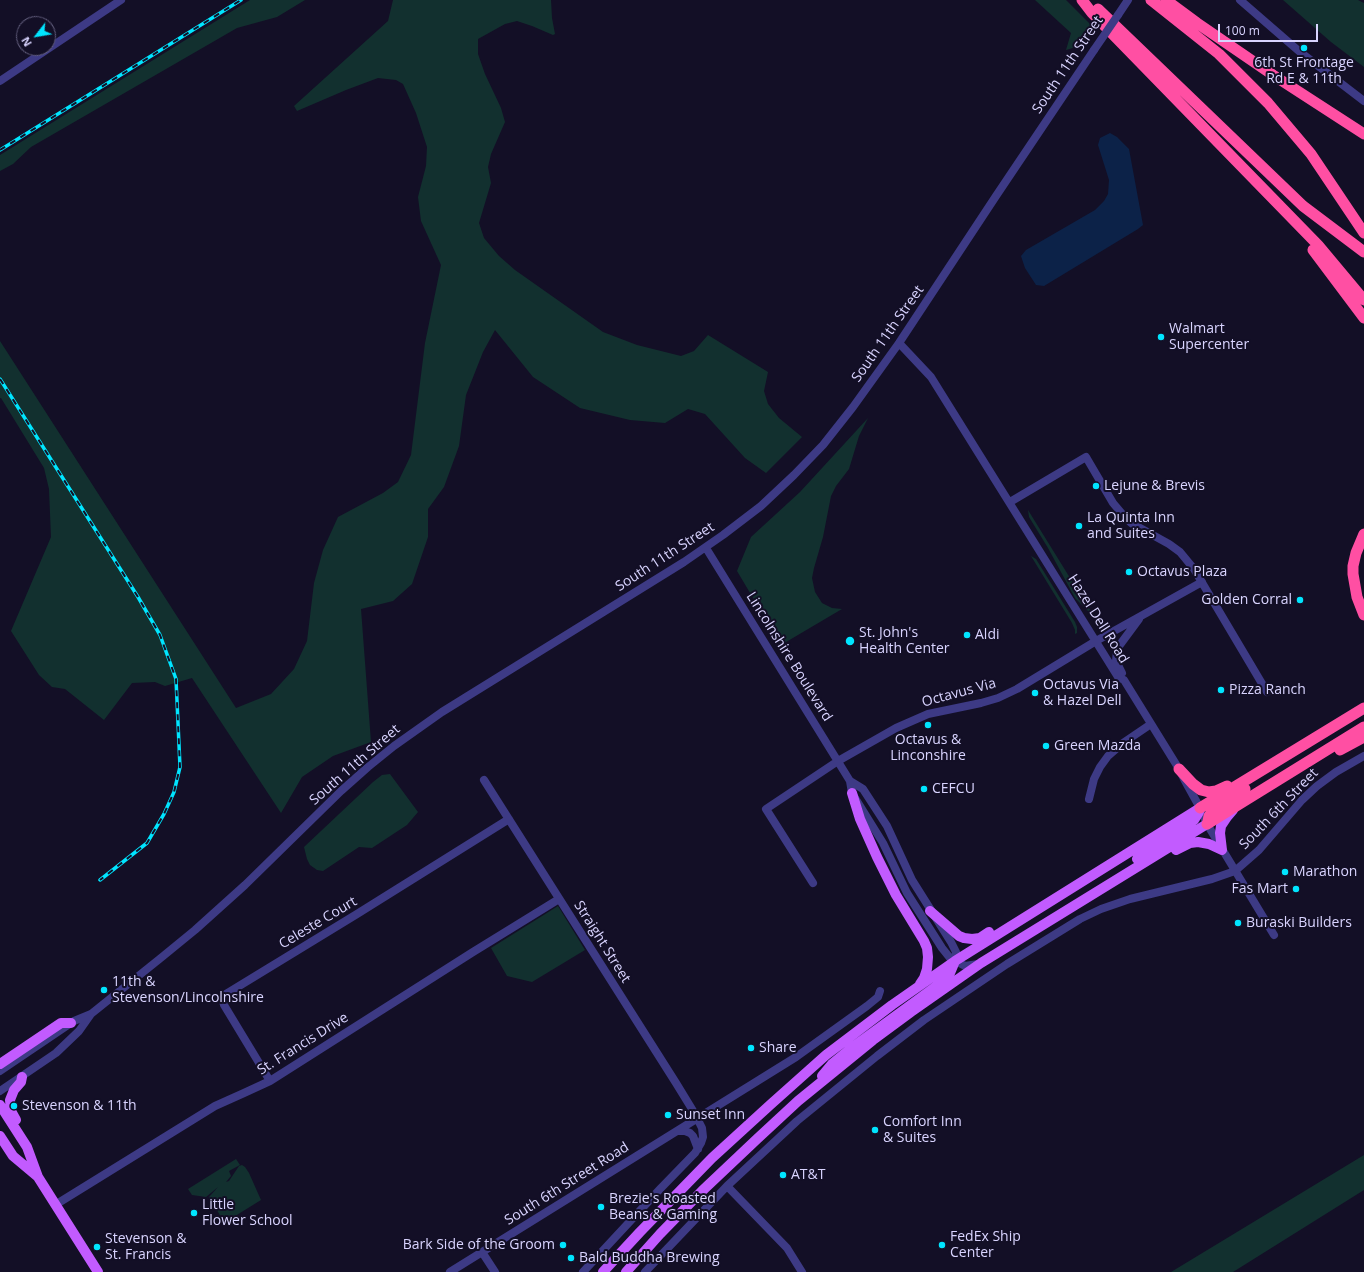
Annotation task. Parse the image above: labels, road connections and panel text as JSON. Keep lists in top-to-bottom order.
{
  "streets": {
    "street": [
      "South 11th Street",
      "Hazel Dell Road",
      "Lincolnshire Boulevard",
      "Octavus Via",
      "South 6th Street",
      "Celeste Court",
      "Straight Street",
      "St. Francis Drive",
      "South 6th Street Road"
    ]
  },
  "crossings": [
    ["South 11th Street", "Hazel Dell Road"],
    ["South 11th Street", "Lincolnshire Boulevard"],
    ["Hazel Dell Road", "Octavus Via"],
    ["Hazel Dell Road", "South 6th Street"],
    ["Lincolnshire Boulevard", "Octavus Via"],
    ["Celeste Court", "Straight Street"],
    ["Celeste Court", "St. Francis Drive"],
    ["Straight Street", "St. Francis Drive"],
    ["Straight Street", "South 6th Street Road"]
  ],
  "places": [
    "6th St Frontage Rd E & 11th",
    "Walmart Supercenter",
    "Lejune & Brevis",
    "La Quinta Inn and Suites",
    "Octavus Plaza",
    "Golden Corral",
    "Aldi",
    "St. John's Health Center",
    "Pizza Ranch",
    "Octavus Via & Hazel Dell",
    "Octavus & Linconshire",
    "Green Mazda",
    "CEFCU",
    "Marathon",
    "Fas Mart",
    "Buraski Builders",
    "11th & Stevenson/Lincolnshire",
    "Share",
    "Stevenson & 11th",
    "Sunset Inn",
    "Comfort Inn & Suites",
    "AT&T",
    "Brezie's Roasted Beans & Gaming",
    "Little Flower School",
    "Bark Side of the Groom",
    "FedEx Ship Center",
    "Stevenson & St. Francis",
    "Bald Buddha Brewing"
  ],
  "scale_bar": "100 m",
  "north": "bottom left"
}
